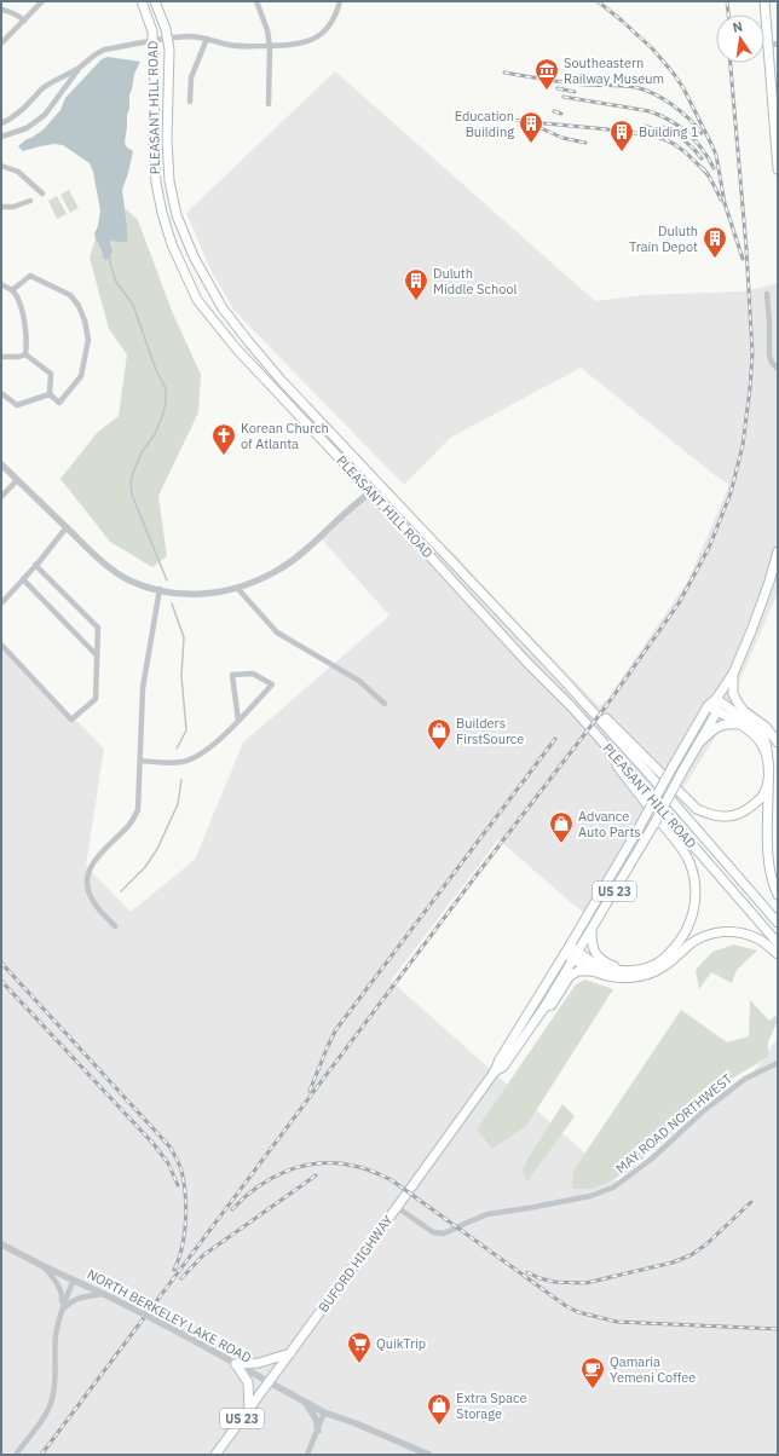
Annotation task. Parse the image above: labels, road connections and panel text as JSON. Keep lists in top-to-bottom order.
{
  "streets": {
    "main road": ["PLEASANT HILL ROAD", "US 23", "BUFORD HIGHWAY"],
    "street": ["MAY ROAD NORTHWEST", "NORTH BERKELEY LAKE ROAD"]
  },
  "crossings": [
    ["MAY ROAD NORTHWEST", "BUFORD HIGHWAY"],
    ["BUFORD HIGHWAY", "NORTH BERKELEY LAKE ROAD"]
  ],
  "places": {
    "museum": ["Southeastern Railway Museum"],
    "building": [
      "Education Building",
      "Building 1",
      "Duluth Train Depot",
      "Duluth Middle School"
    ],
    "church": ["Korean Church of Atlanta"],
    "shop": ["Builders FirstSource", "Advance Auto Parts", "Extra Space Storage"],
    "supermarket": ["QuikTrip"],
    "cafe": ["Qamaria Yemeni Coffee"]
  },
  "north": "top"
}
